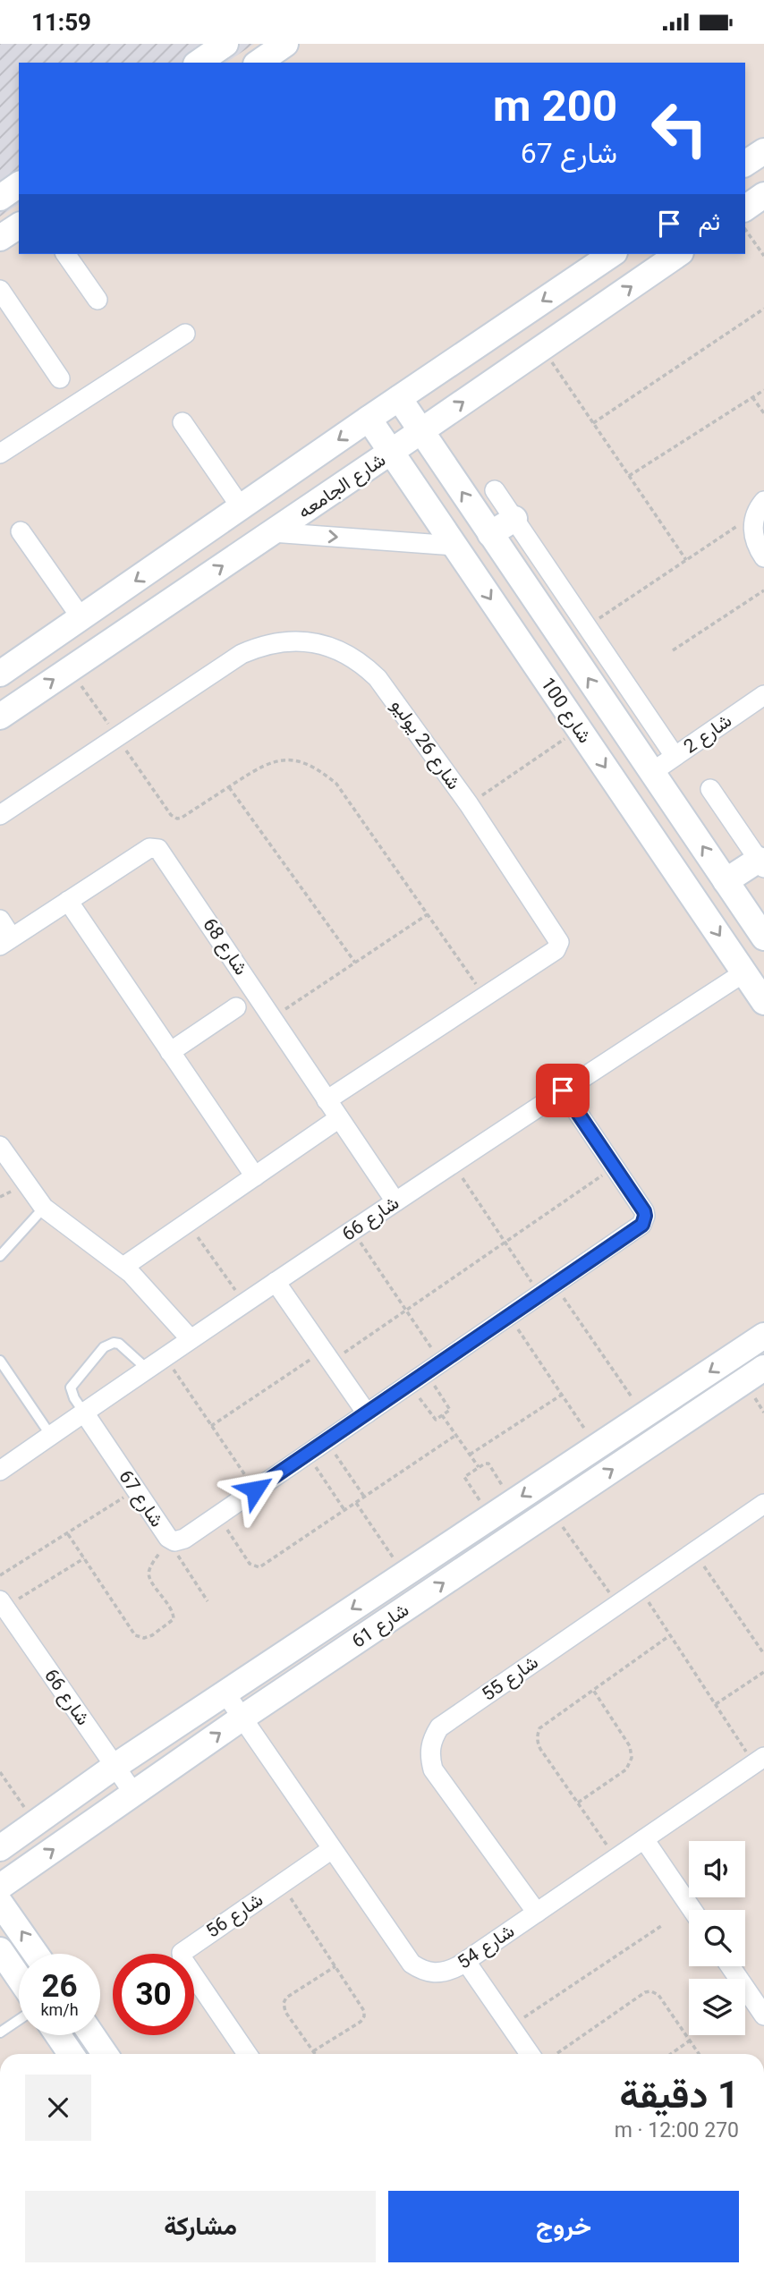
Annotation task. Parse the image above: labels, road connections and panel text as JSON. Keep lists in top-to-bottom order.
{
  "streets": {
    "main road": ["شارع الجامعه", "شارع 100", "شارع 61"],
    "street": [
      "شارع 2",
      "شارع 26 يوليو",
      "شارع 68",
      "شارع 66",
      "شارع 67",
      "شارع 55",
      "شارع 56",
      "شارع 54"
    ]
  },
  "crossings": [
    ["شارع الجامعه", "شارع 100"],
    ["شارع 100", "شارع 2"],
    ["شارع 100", "شارع 66"],
    ["شارع 26 يوليو", "شارع 68"],
    ["شارع 68", "شارع 66"],
    ["شارع 66", "شارع 67"],
    ["شارع 66", "شارع 61"],
    ["شارع 61", "شارع 54"],
    ["شارع 55", "شارع 54"],
    ["شارع 56", "شارع 54"]
  ],
  "page": {
    "status": "11:59",
    "turn": ["200 m", "شارع 67"],
    "then": "ثم",
    "speed": "26 km/h",
    "limit": "30",
    "heading": ["1 دقيقة", "270 m · 12:00"],
    "buttons": ["خروج", "مشاركة"]
  }
}
